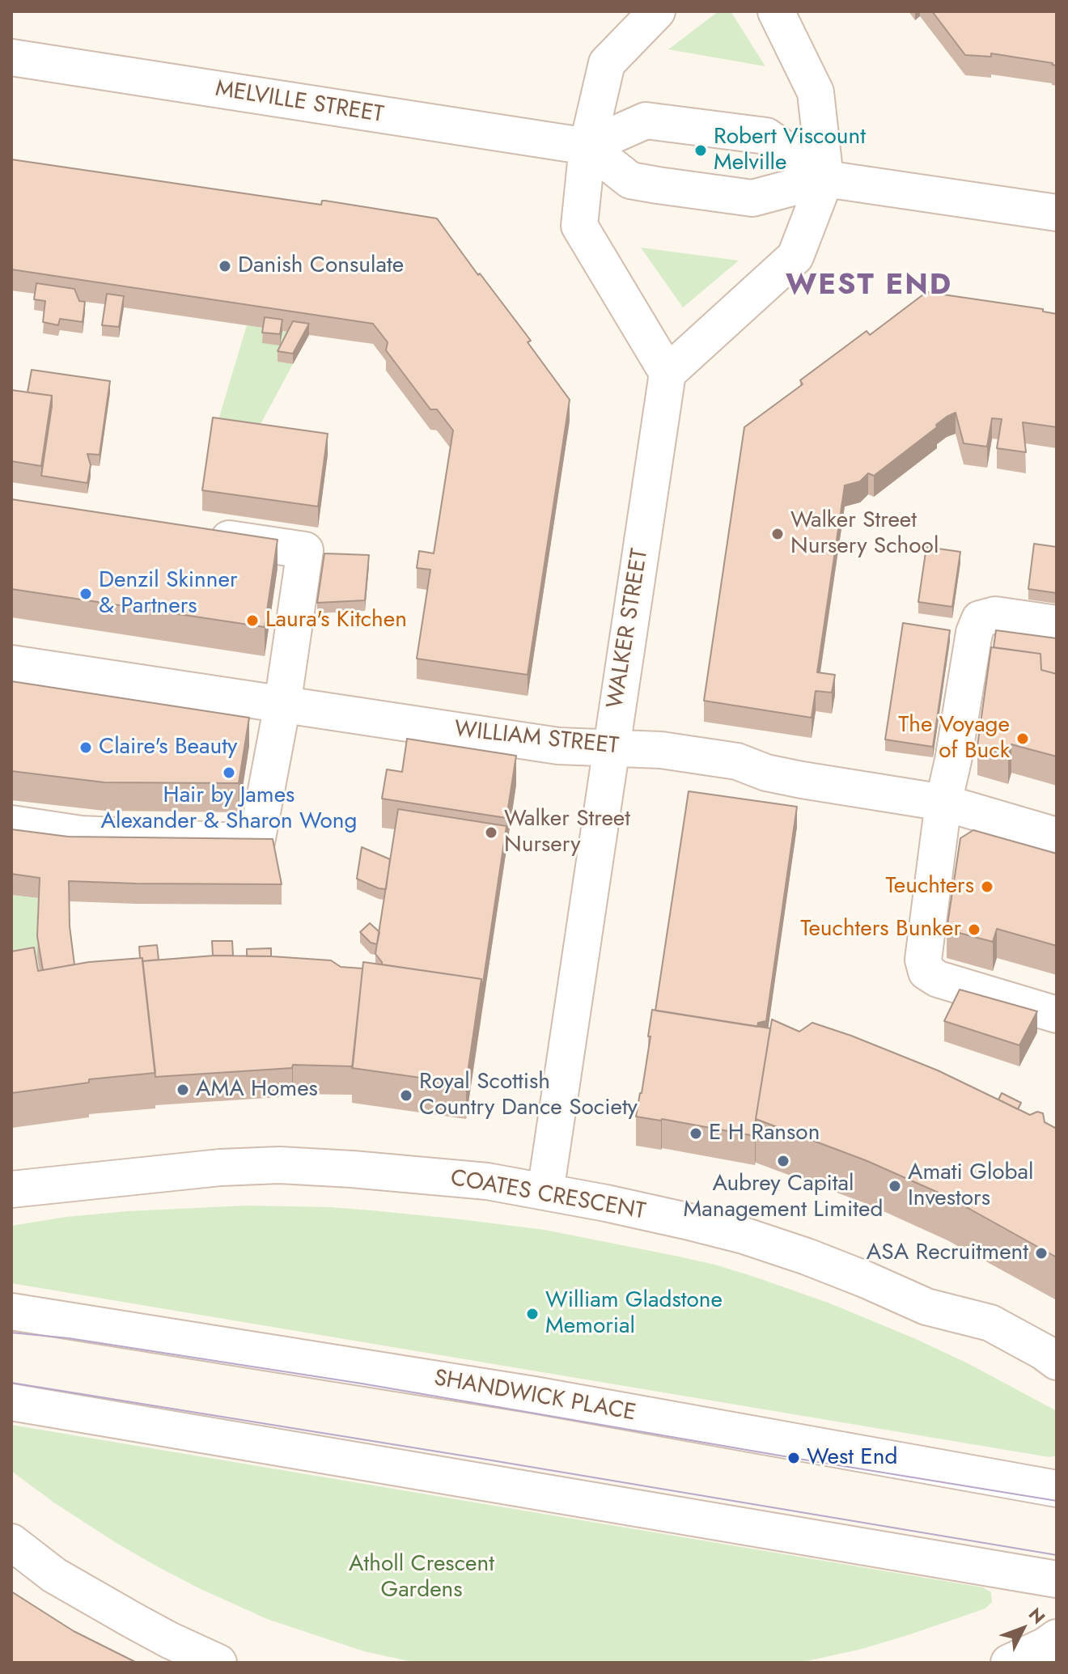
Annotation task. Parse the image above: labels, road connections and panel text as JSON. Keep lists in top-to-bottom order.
{
  "streets": {
    "street": [
      "MELVILLE STREET",
      "WALKER STREET",
      "WILLIAM STREET",
      "COATES CRESCENT",
      "SHANDWICK PLACE"
    ]
  },
  "crossings": [
    ["WALKER STREET", "WILLIAM STREET"],
    ["WALKER STREET", "COATES CRESCENT"]
  ],
  "districts": ["WEST END"],
  "parks": ["Atholl Crescent Gardens"],
  "places": [
    "Robert Viscount Melville",
    "Danish Consulate",
    "Walker Street Nursery School",
    "Denzil Skinner & Partners",
    "Laura's Kitchen",
    "The Voyage of Buck",
    "Claire's Beauty",
    "Hair by James Alexander & Sharon Wong",
    "Walker Street Nursery",
    "Teuchters",
    "Teuchters Bunker",
    "AMA Homes",
    "Royal Scottish Country Dance Society",
    "E H Ranson",
    "Aubrey Capital Management Limited",
    "Amati Global Investors",
    "ASA Recruitment",
    "William Gladstone Memorial",
    "West End"
  ],
  "north": "top right"
}
